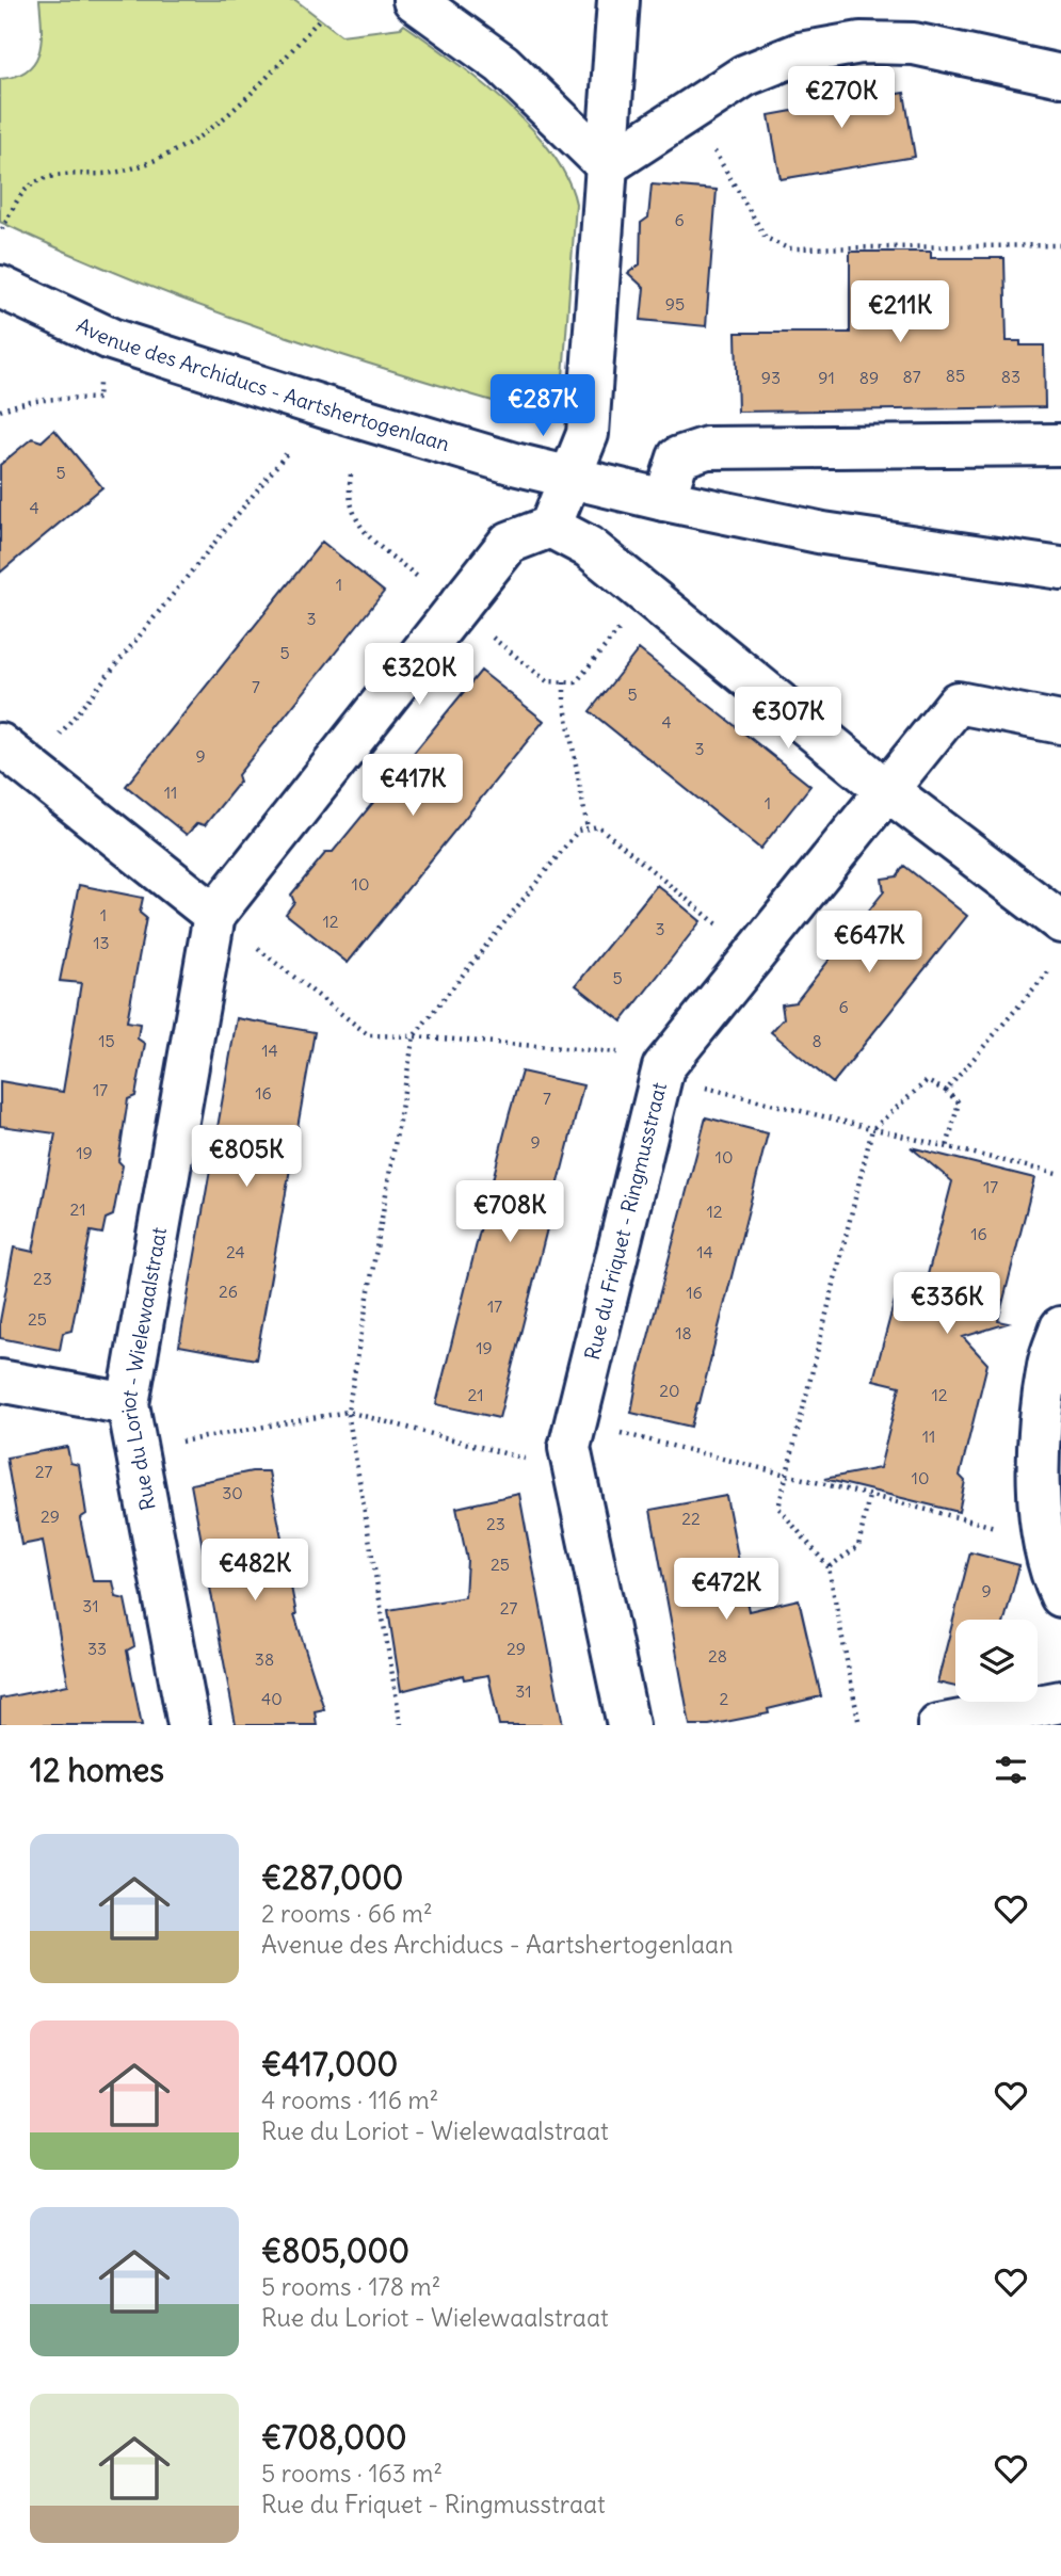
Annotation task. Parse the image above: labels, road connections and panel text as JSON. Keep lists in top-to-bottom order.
{
  "streets": {
    "street": ["Avenue des Archiducs - Aartshertogenlaan", "Rue du Friquet - Ringmusstraat", "Rue du Loriot - Wielewaalstraat"]
  },
  "house_numbers": [
    "6",
    "95",
    "85",
    "87",
    "83",
    "93",
    "91",
    "89",
    "5",
    "4",
    "1",
    "3",
    "5",
    "7",
    "5",
    "4",
    "3",
    "9",
    "11",
    "1",
    "10",
    "1",
    "12",
    "3",
    "13",
    "5",
    "6",
    "15",
    "8",
    "14",
    "17",
    "16",
    "7",
    "9",
    "19",
    "10",
    "17",
    "21",
    "12",
    "16",
    "24",
    "14",
    "23",
    "26",
    "16",
    "17",
    "25",
    "18",
    "19",
    "20",
    "21",
    "12",
    "11",
    "27",
    "10",
    "30",
    "29",
    "22",
    "23",
    "25",
    "9",
    "31",
    "27",
    "33",
    "29",
    "28",
    "38",
    "31",
    "40",
    "2"
  ],
  "page": {
    "price": [
      "€270K",
      "€211K",
      "€287K",
      "€320K",
      "€307K",
      "€417K",
      "€647K",
      "€805K",
      "€708K",
      "€336K",
      "€482K",
      "€472K"
    ],
    "heading": "12 homes",
    "list": [
      {
        "name": "€287,000",
        "note": "2 rooms · 66 m² · Avenue des Archiducs - Aartshertogenlaan"
      },
      {
        "name": "€417,000",
        "note": "4 rooms · 116 m² · Rue du Loriot - Wielewaalstraat"
      },
      {
        "name": "€805,000",
        "note": "5 rooms · 178 m² · Rue du Loriot - Wielewaalstraat"
      },
      {
        "name": "€708,000",
        "note": "5 rooms · 163 m² · Rue du Friquet - Ringmusstraat"
      }
    ]
  }
}
